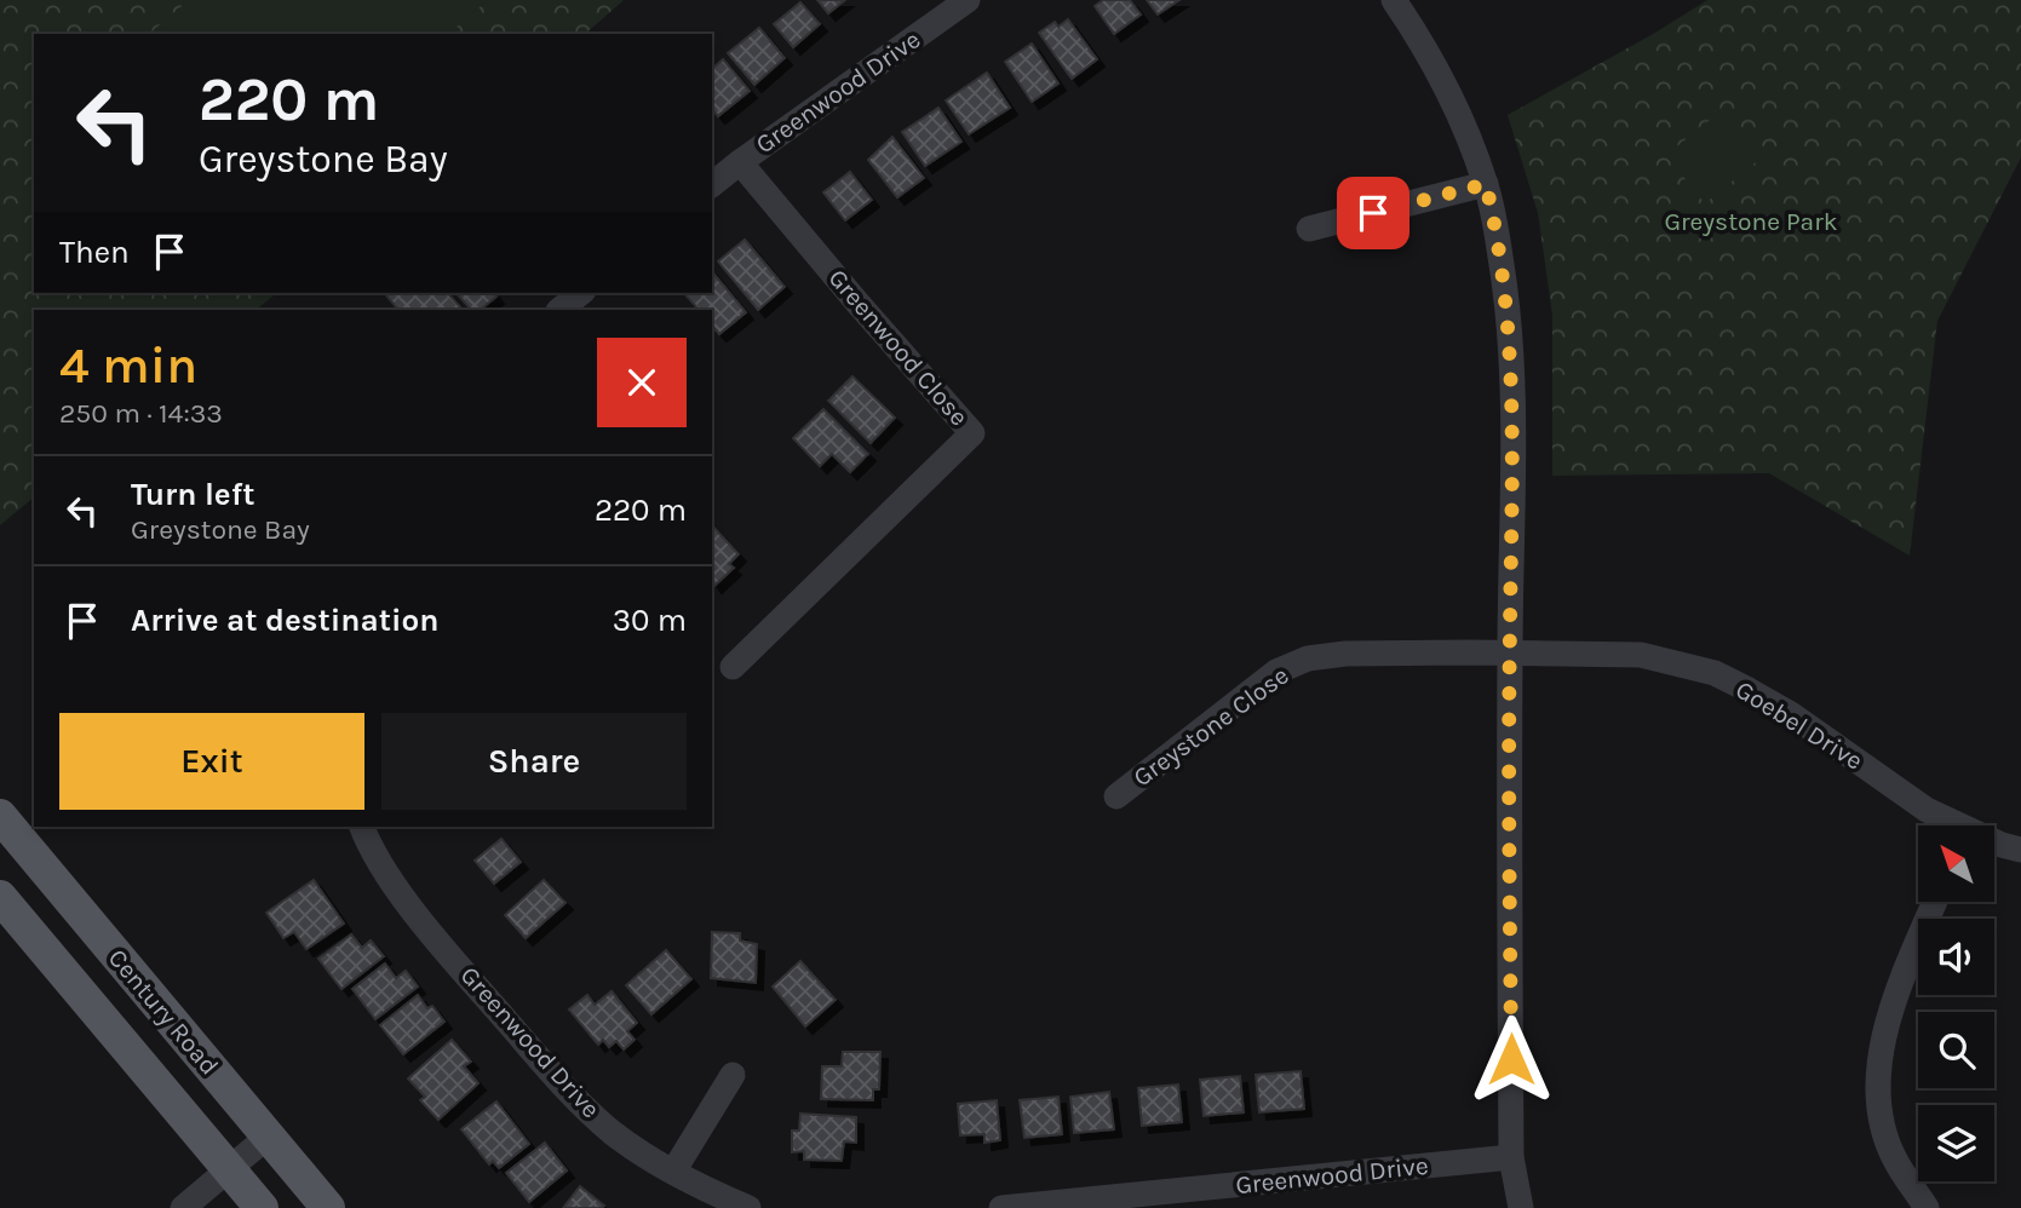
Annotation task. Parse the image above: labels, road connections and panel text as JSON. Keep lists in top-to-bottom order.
{
  "streets": {
    "main road": ["Century Road"],
    "street": [
      "Greenwood Drive",
      "Greenwood Close",
      "Goebel Drive",
      "Greystone Close"
    ]
  },
  "crossings": [
    ["Greenwood Drive", "Greenwood Close"],
    ["Goebel Drive", "Greystone Close"]
  ],
  "parks": ["Greystone Park"],
  "north": "top left",
  "page": {
    "turn": ["220 m", "Greystone Bay"],
    "then": "Then",
    "heading": ["4 min", "250 m · 14:33"],
    "list": [
      {
        "name": "Turn left",
        "note": "Greystone Bay",
        "value": "220 m"
      },
      {
        "name": "Arrive at destination",
        "value": "30 m"
      }
    ],
    "buttons": ["Exit", "Share"]
  }
}
